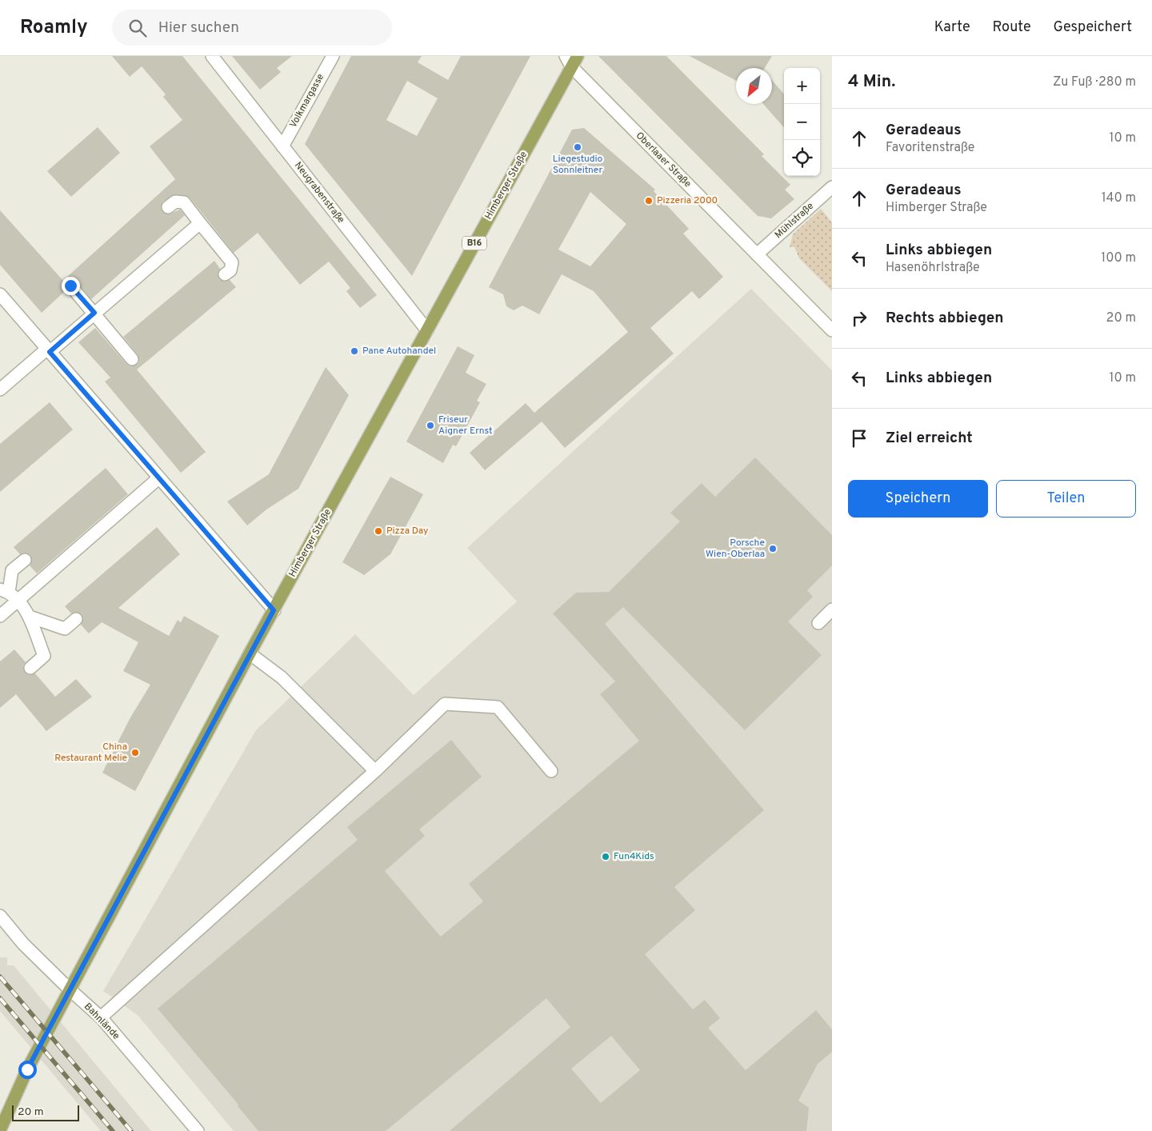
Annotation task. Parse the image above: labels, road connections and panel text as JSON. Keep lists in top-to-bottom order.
{
  "streets": {
    "main road": ["Himberger Straße", "B16"],
    "street": [
      "Volkmargasse",
      "Oberlaaer Straße",
      "Neugrabenstraße",
      "Mühlstraße",
      "Bahnlände"
    ]
  },
  "crossings": [
    ["Volkmargasse", "Neugrabenstraße"],
    ["Oberlaaer Straße", "Himberger Straße"],
    ["Oberlaaer Straße", "Mühlstraße"],
    ["Himberger Straße", "Neugrabenstraße"],
    ["Himberger Straße", "Bahnlände"]
  ],
  "places": [
    "Liegestudio Sonnleitner",
    "Pizzeria 2000",
    "Pane Autohandel",
    "Friseur Aigner Ernst",
    "Pizza Day",
    "Porsche Wien-Oberlaa",
    "China Restaurant Melie",
    "Fun4Kids"
  ],
  "scale_bar": "20 m",
  "north": "bottom left",
  "page": {
    "header": "Roamly",
    "search": "Hier suchen",
    "nav": ["Karte", "Route", "Gespeichert"],
    "heading": ["4 Min.", "Zu Fuß · 280 m"],
    "map_buttons": ["+", "−"],
    "list": [
      ["Geradeaus", "Favoritenstraße", "10 m"],
      ["Geradeaus", "Himberger Straße", "140 m"],
      ["Links abbiegen", "Hasenöhrlstraße", "100 m"],
      ["Rechts abbiegen", "20 m"],
      ["Links abbiegen", "10 m"],
      "Ziel erreicht"
    ],
    "buttons": ["Speichern", "Teilen"],
    "scale": "20 m"
  }
}
